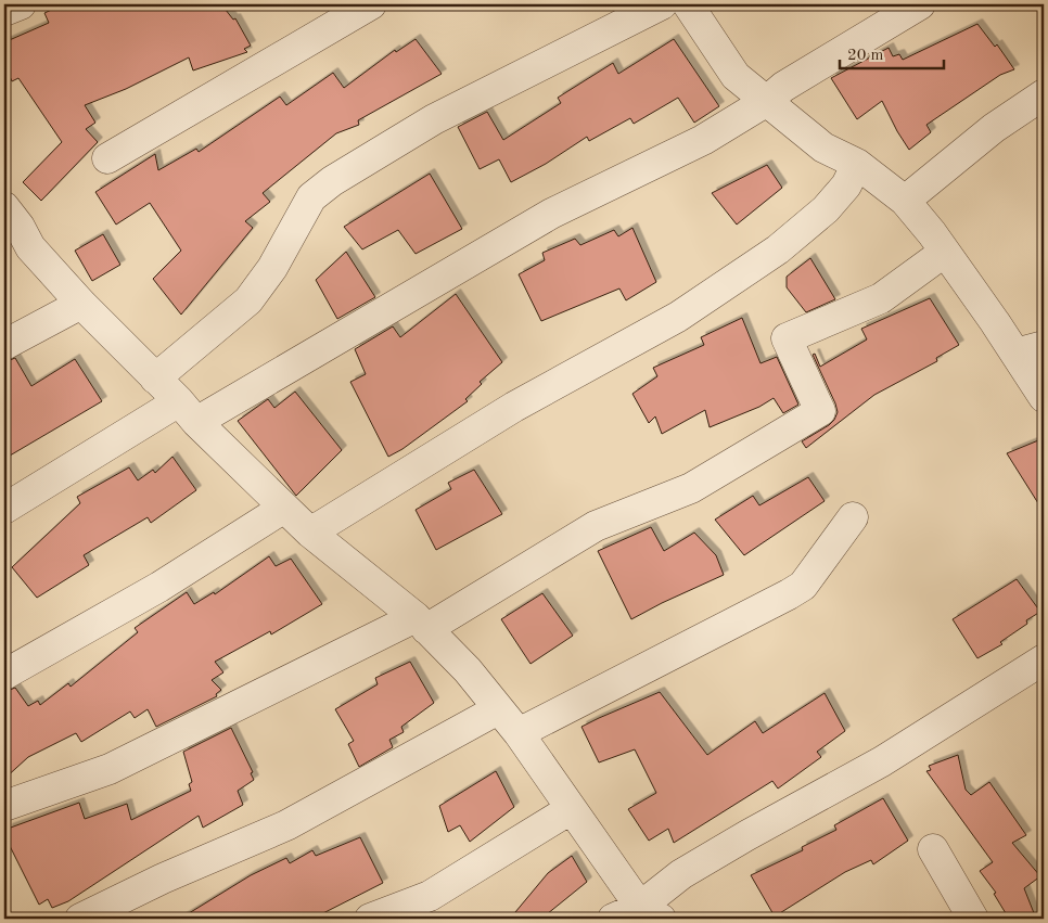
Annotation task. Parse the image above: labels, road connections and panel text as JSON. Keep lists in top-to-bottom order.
{
  "scale_bar": "20 m"
}
